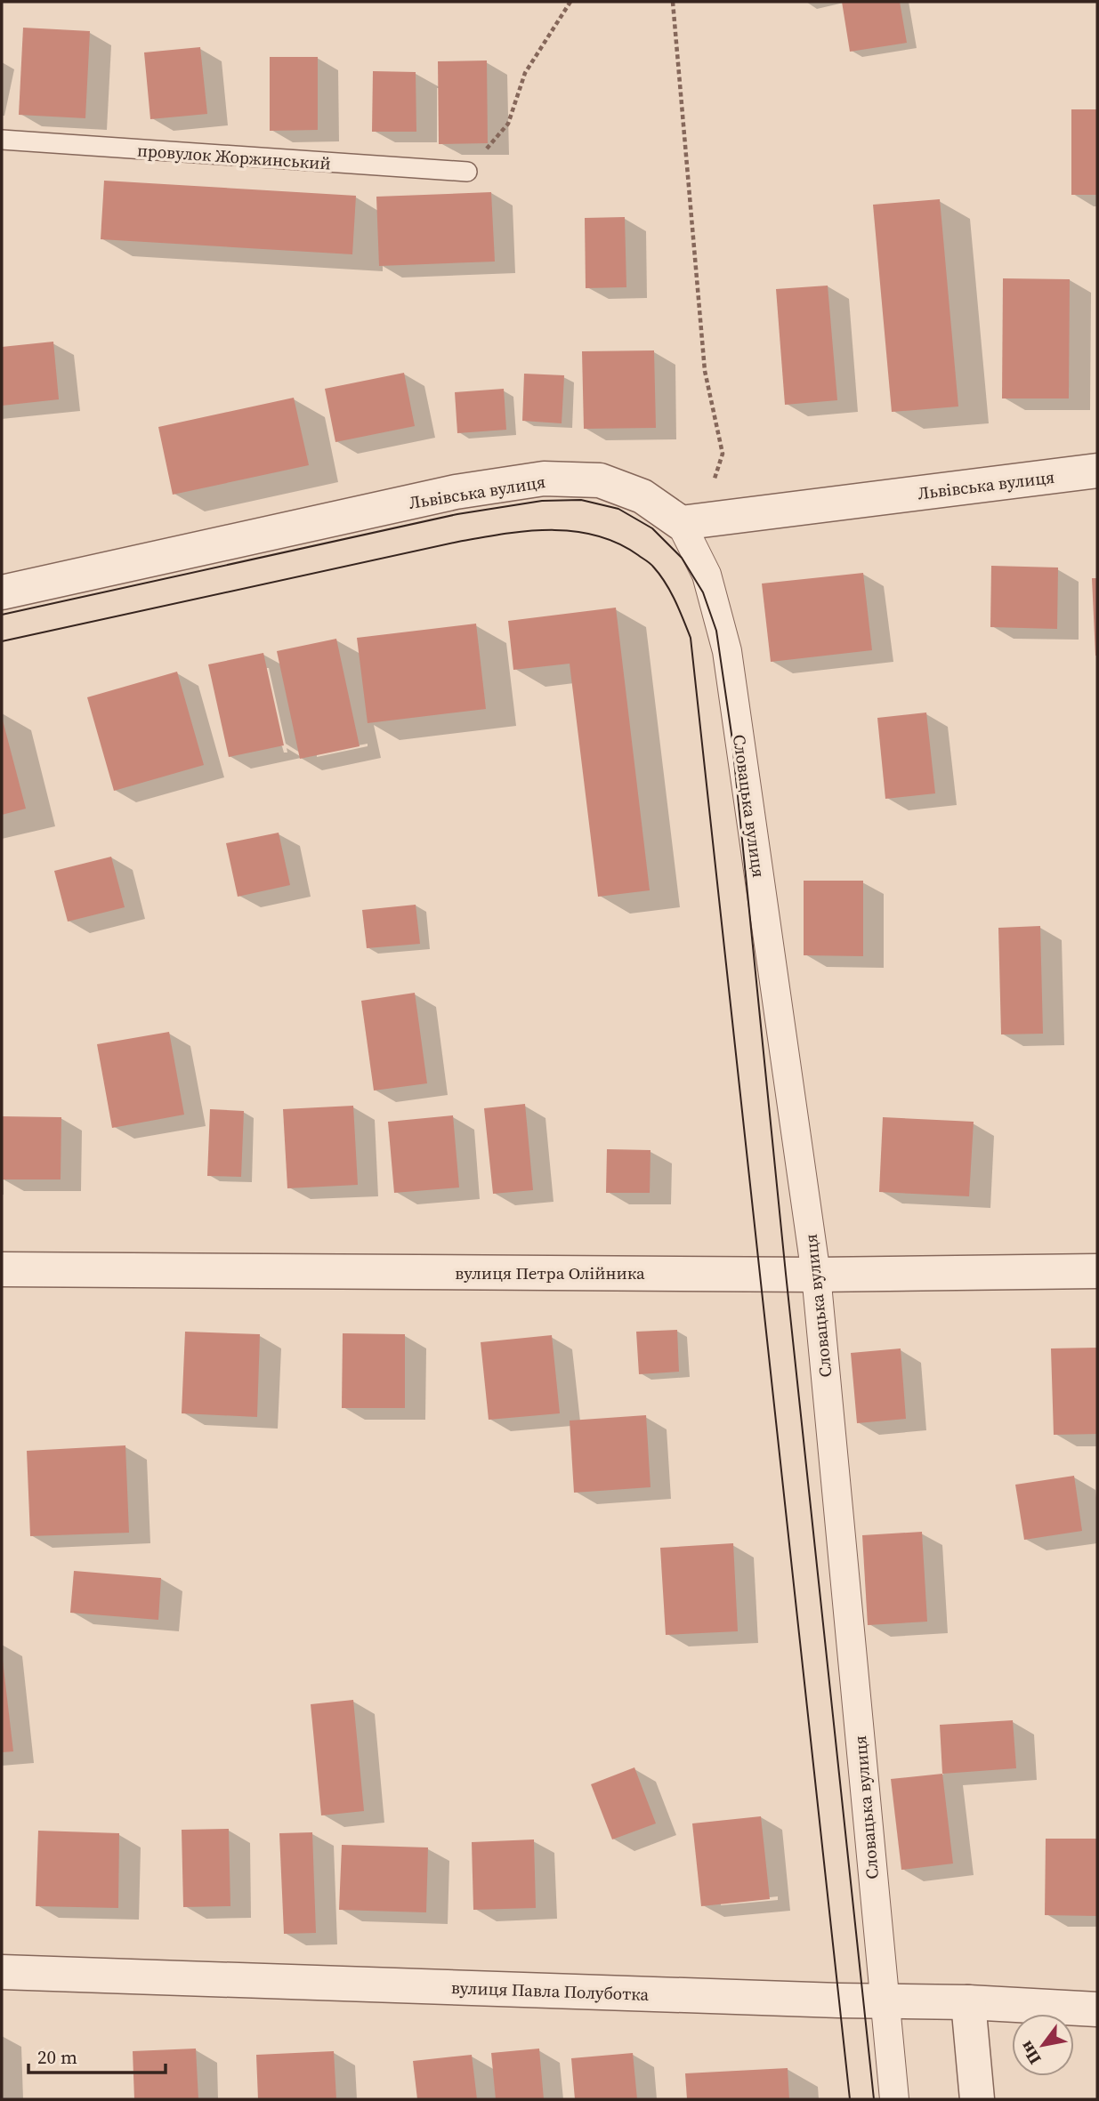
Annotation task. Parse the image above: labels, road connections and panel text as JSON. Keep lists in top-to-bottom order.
{
  "streets": {
    "street": [
      "Львівська вулиця",
      "Словацька вулиця",
      "вулиця Петра Олійника",
      "вулиця Павла Полуботка"
    ],
    "lane": ["провулок Жоржинський"]
  },
  "crossings": [
    ["Львівська вулиця", "Словацька вулиця"],
    ["Словацька вулиця", "вулиця Петра Олійника"],
    ["Словацька вулиця", "вулиця Павла Полуботка"]
  ],
  "scale_bar": "20 m",
  "north": "bottom left"
}
